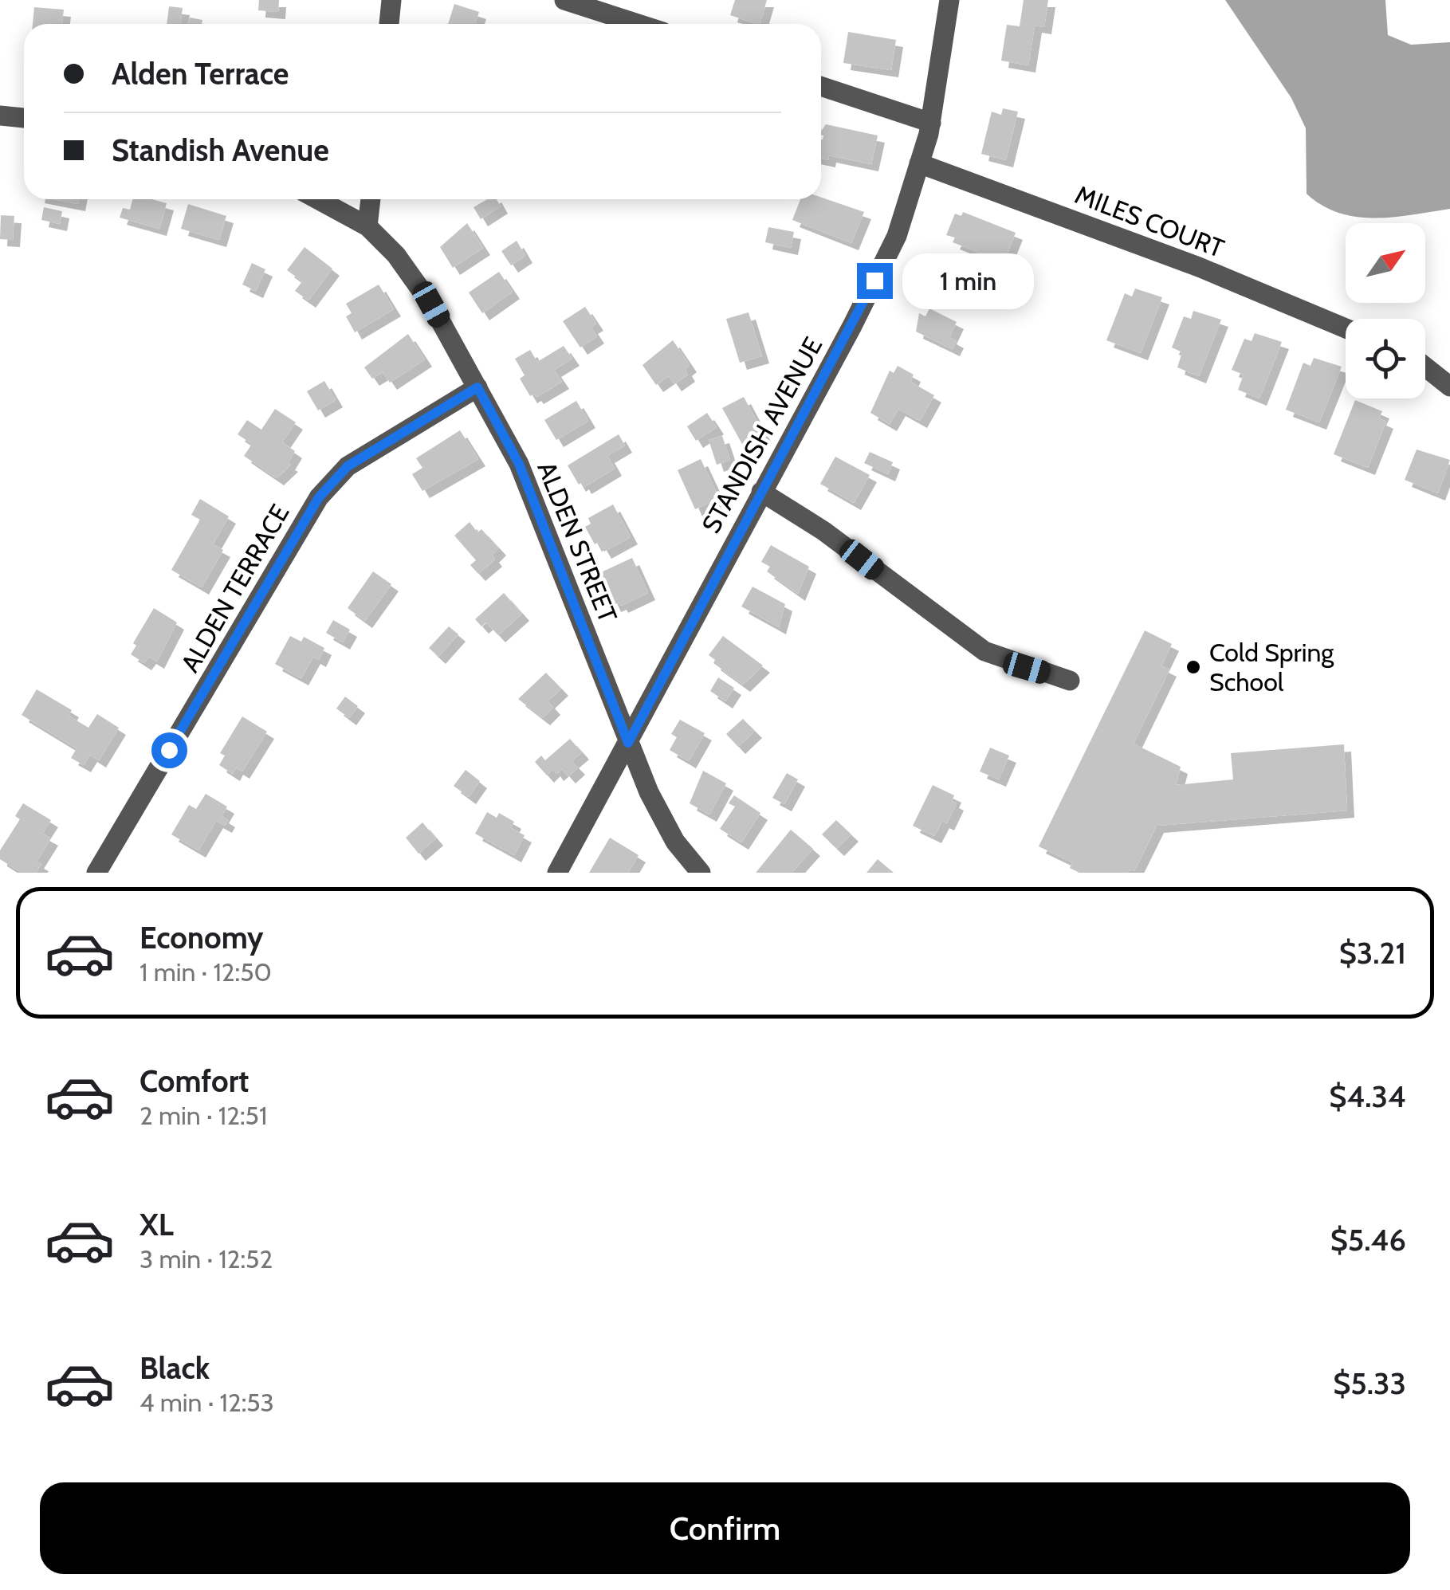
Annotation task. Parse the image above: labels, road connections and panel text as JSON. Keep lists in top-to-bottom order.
{
  "streets": {
    "street": [
      "MILES COURT",
      "STANDISH AVENUE",
      "ALDEN STREET",
      "ALDEN TERRACE"
    ]
  },
  "crossings": [
    ["MILES COURT", "STANDISH AVENUE"],
    ["STANDISH AVENUE", "ALDEN STREET"],
    ["ALDEN STREET", "ALDEN TERRACE"]
  ],
  "places": ["Cold Spring School"],
  "north": "top right",
  "page": {
    "banner": ["Alden Terrace", "Standish Avenue"],
    "bubble": "1 min",
    "list": [
      {
        "name": "Economy",
        "note": "1 min · 12:50",
        "value": "$3.21"
      },
      {
        "name": "Comfort",
        "note": "2 min · 12:51",
        "value": "$4.34"
      },
      {
        "name": "XL",
        "note": "3 min · 12:52",
        "value": "$5.46"
      },
      {
        "name": "Black",
        "note": "4 min · 12:53",
        "value": "$5.33"
      }
    ],
    "buttons": "Confirm"
  }
}
